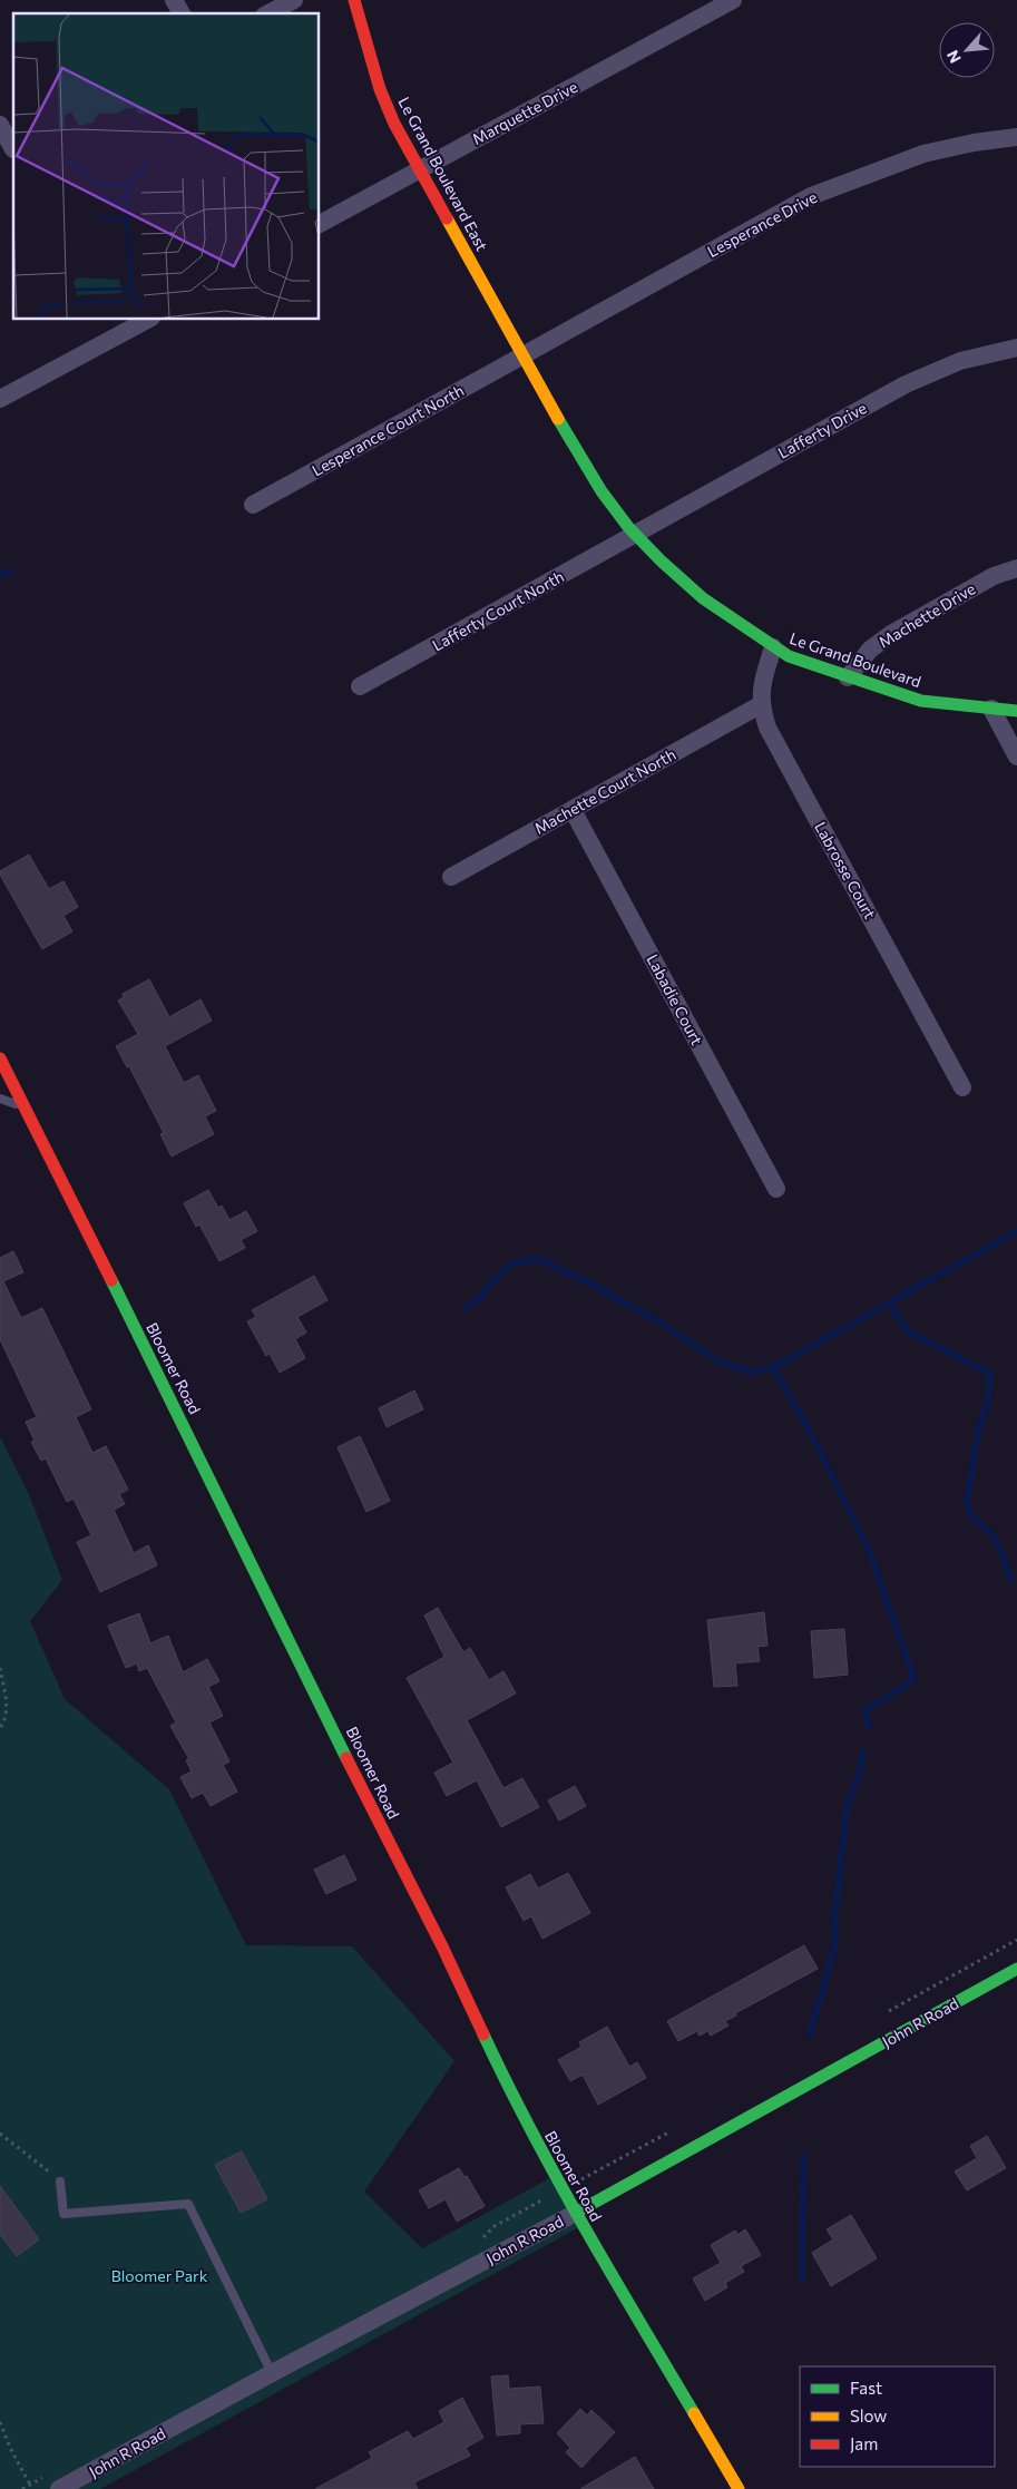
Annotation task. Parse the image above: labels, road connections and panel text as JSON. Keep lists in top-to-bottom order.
{
  "streets": {
    "street": [
      "Marquette Drive",
      "Le Grand Boulevard East",
      "Lesperance Drive",
      "Lesperance Court North",
      "Lafferty Drive",
      "Lafferty Court North",
      "Machette Drive",
      "Le Grand Boulevard",
      "Machette Court North",
      "Labrosse Court",
      "Labadie Court",
      "Bloomer Road",
      "John R Road"
    ]
  },
  "crossings": [
    ["Marquette Drive", "Le Grand Boulevard East"],
    ["Le Grand Boulevard East", "Lesperance Drive"],
    ["Le Grand Boulevard East", "Lesperance Court North"],
    ["Le Grand Boulevard East", "Le Grand Boulevard"],
    ["Lesperance Drive", "Lesperance Court North"],
    ["Lesperance Drive", "Le Grand Boulevard"],
    ["Lesperance Court North", "Le Grand Boulevard"],
    ["Lafferty Drive", "Lafferty Court North"],
    ["Lafferty Drive", "Le Grand Boulevard"],
    ["Lafferty Court North", "Le Grand Boulevard"],
    ["Machette Drive", "Le Grand Boulevard"],
    ["Le Grand Boulevard", "Labrosse Court"],
    ["Machette Court North", "Labrosse Court"],
    ["Machette Court North", "Labadie Court"],
    ["Bloomer Road", "John R Road"]
  ],
  "parks": ["Bloomer Park"],
  "legend": ["Fast", "Slow", "Jam"],
  "north": "bottom left"
}
